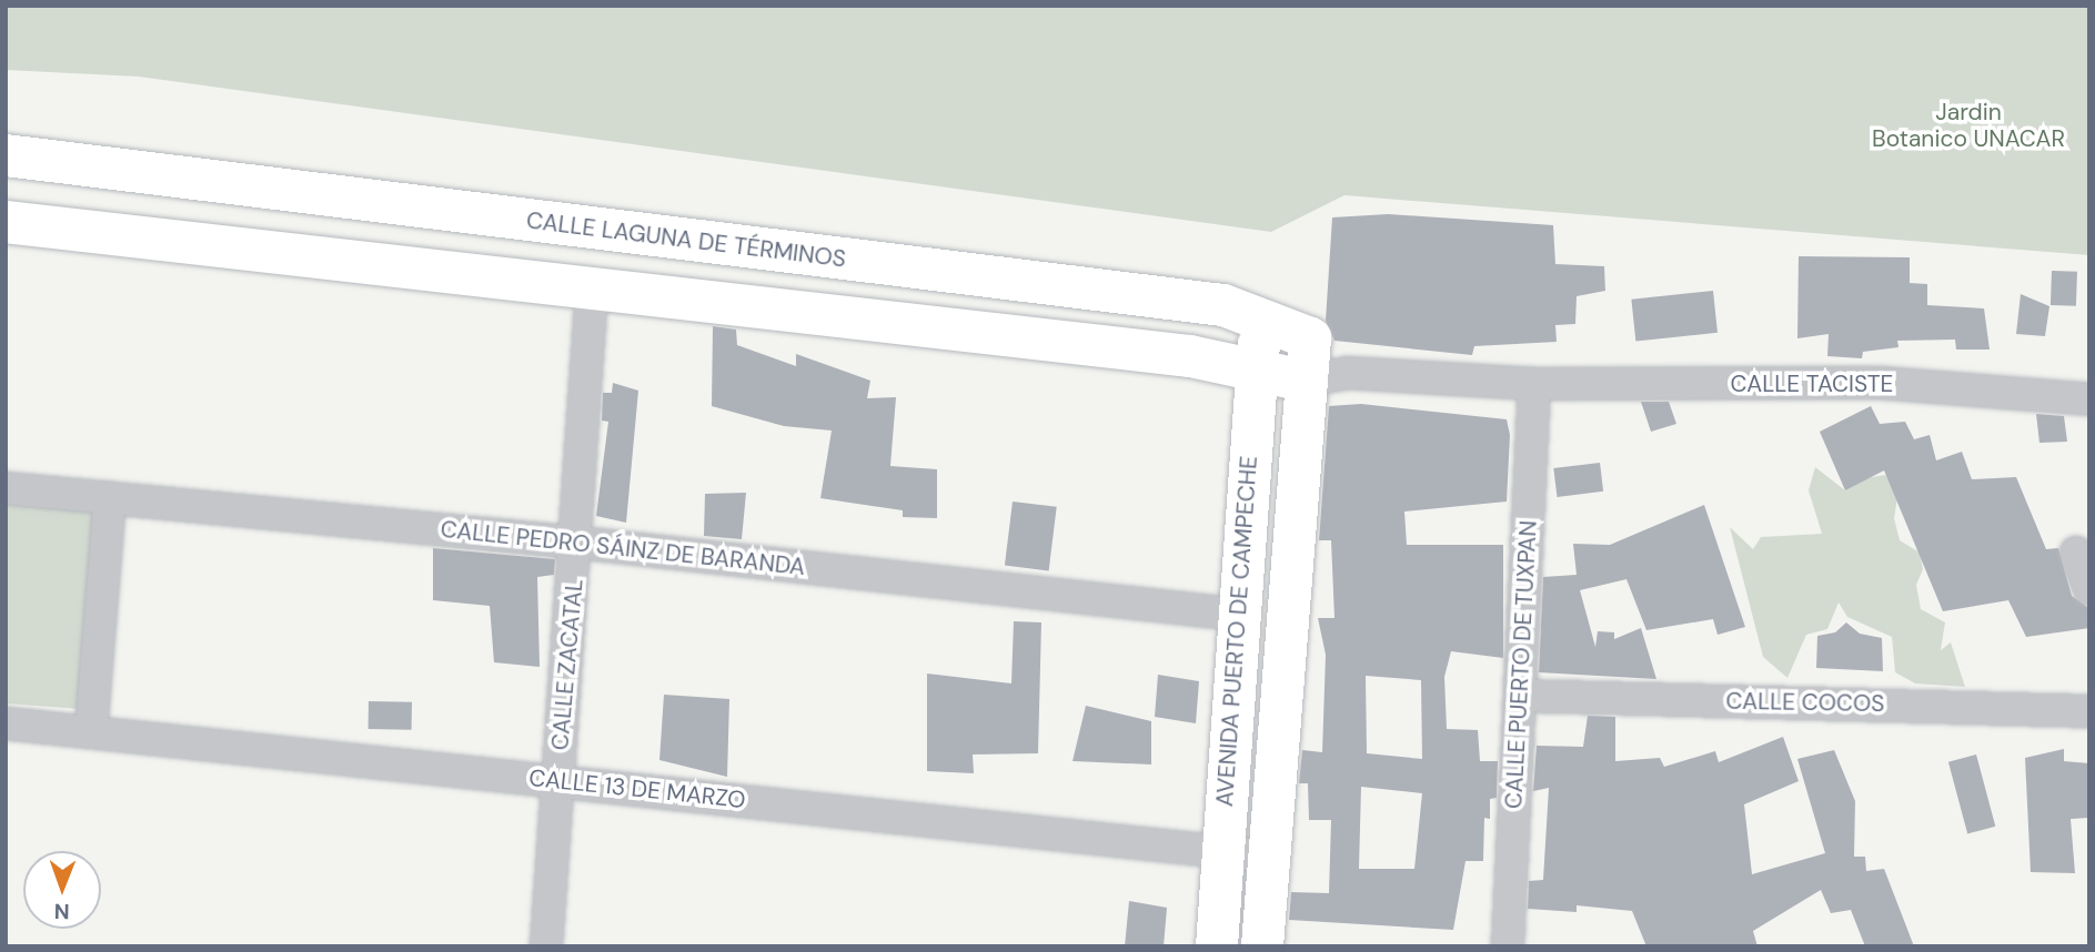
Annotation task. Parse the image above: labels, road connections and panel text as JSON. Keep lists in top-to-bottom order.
{
  "streets": {
    "main road": ["CALLE LAGUNA DE TÉRMINOS", "AVENIDA PUERTO DE CAMPECHE"],
    "street": [
      "CALLE TACISTE",
      "CALLE PEDRO SÁINZ DE BARANDA",
      "CALLE ZACATAL",
      "CALLE PUERTO DE TUXPAN",
      "CALLE COCOS",
      "CALLE 13 DE MARZO"
    ]
  },
  "crossings": [
    ["CALLE LAGUNA DE TÉRMINOS", "AVENIDA PUERTO DE CAMPECHE"],
    ["CALLE TACISTE", "CALLE PUERTO DE TUXPAN"],
    ["CALLE PEDRO SÁINZ DE BARANDA", "AVENIDA PUERTO DE CAMPECHE"],
    ["CALLE PEDRO SÁINZ DE BARANDA", "CALLE ZACATAL"],
    ["AVENIDA PUERTO DE CAMPECHE", "CALLE 13 DE MARZO"],
    ["CALLE ZACATAL", "CALLE 13 DE MARZO"],
    ["CALLE PUERTO DE TUXPAN", "CALLE COCOS"]
  ],
  "parks": ["Jardin Botanico UNACAR"],
  "north": "bottom"
}
